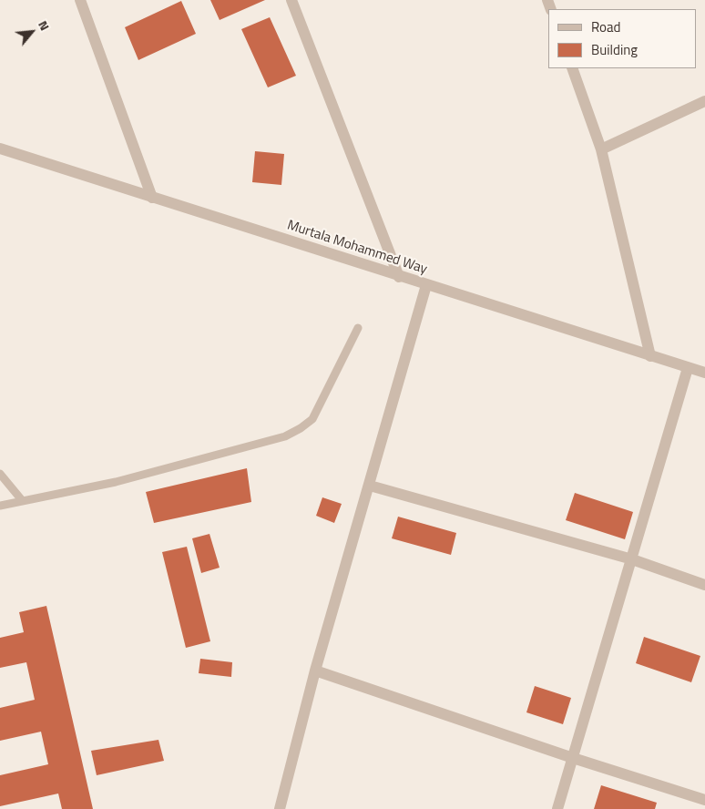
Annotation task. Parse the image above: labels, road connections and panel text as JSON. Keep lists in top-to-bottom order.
{
  "streets": {
    "street": ["Murtala Mohammed Way"]
  },
  "legend": ["Road", "Building"],
  "north": "top right"
}
